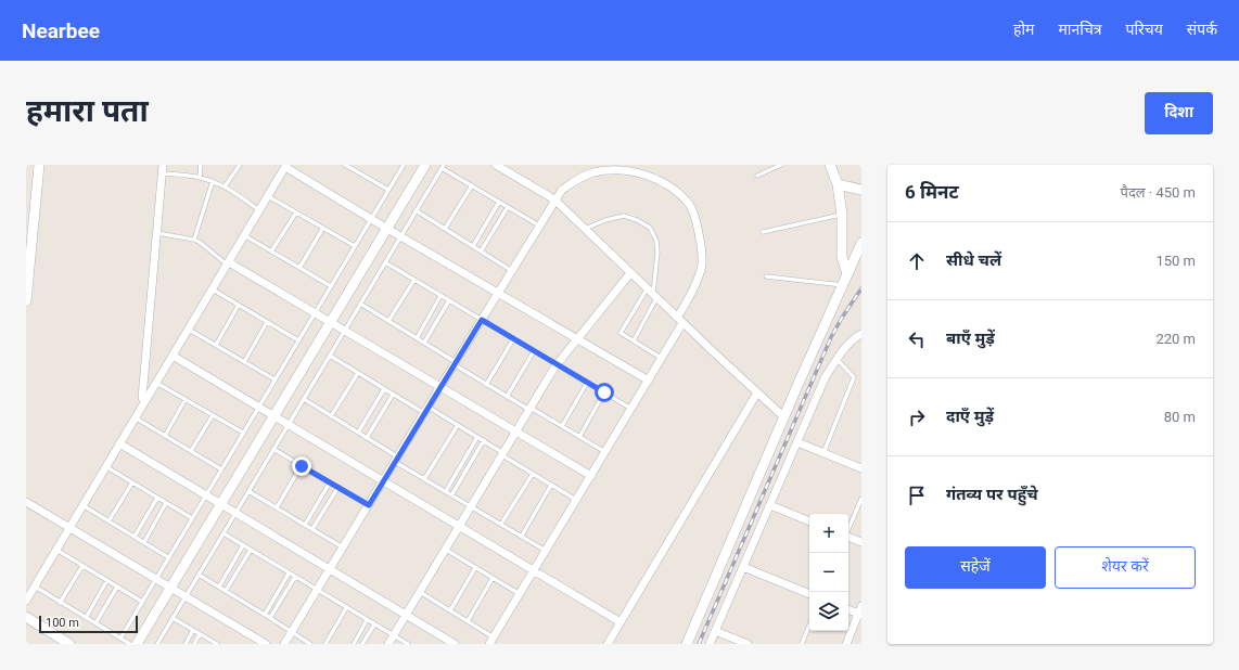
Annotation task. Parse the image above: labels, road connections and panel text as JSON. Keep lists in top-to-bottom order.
{
  "scale_bar": "100 m",
  "page": {
    "header": "Nearbee",
    "nav": [
      "होम",
      "मानचित्र",
      "परिचय",
      "संपर्क"
    ],
    "buttons": [
      "दिशा",
      ["सहेजें", "शेयर करें"]
    ],
    "title": "हमारा पता",
    "heading": ["6 मिनट", "पैदल · 450 m"],
    "list": [
      ["सीधे चलें", "150 m"],
      ["बाएँ मुड़ें", "220 m"],
      ["दाएँ मुड़ें", "80 m"],
      "गंतव्य पर पहुँचे"
    ],
    "map_buttons": ["+", "−"],
    "scale": "100 m"
  }
}
